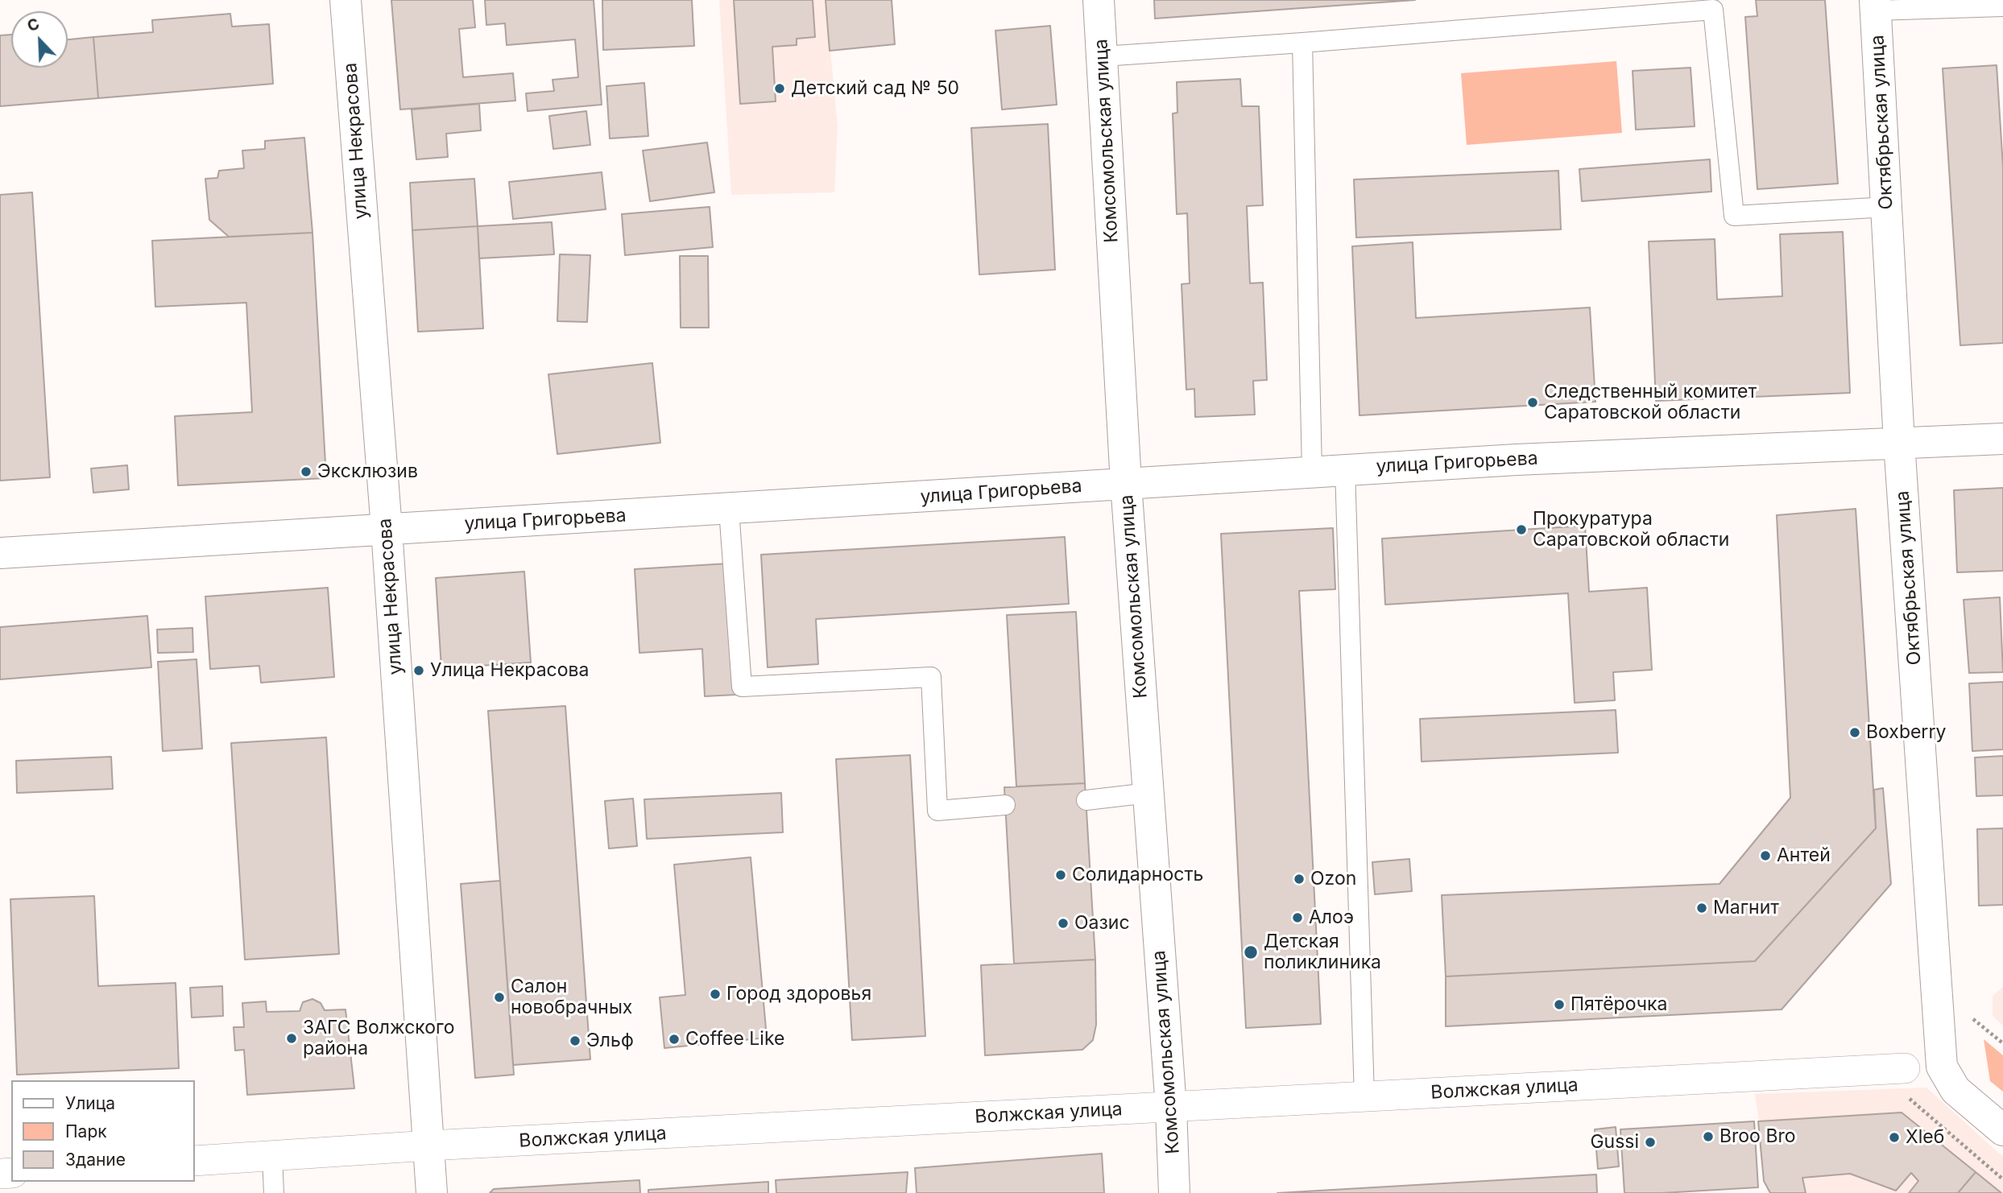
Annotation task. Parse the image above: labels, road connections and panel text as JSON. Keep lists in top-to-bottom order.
{
  "streets": {
    "street": [
      "Октябрьская улица",
      "улица Некрасова",
      "Комсомольская улица",
      "улица Григорьева",
      "Волжская улица"
    ]
  },
  "crossings": [
    ["Октябрьская улица", "улица Григорьева"],
    ["улица Некрасова", "улица Григорьева"],
    ["улица Некрасова", "Волжская улица"],
    ["Комсомольская улица", "улица Григорьева"],
    ["Комсомольская улица", "Волжская улица"]
  ],
  "places": [
    "Детский сад № 50",
    "Следственный комитет Саратовской области",
    "Эксклюзив",
    "Прокуратура Саратовской области",
    "Улица Некрасова",
    "Boxberry",
    "Антей",
    "Солидарность",
    "Ozon",
    "Магнит",
    "Алоэ",
    "Оазис",
    "Детская поликлиника",
    "Город здоровья",
    "Салон новобрачных",
    "Пятёрочка",
    "ЗАГС Волжского района",
    "Coffee Like",
    "Эльф",
    "Broo Bro",
    "Xlеб",
    "Gussi"
  ],
  "legend": ["Улица", "Парк", "Здание"],
  "north": "top left"
}
